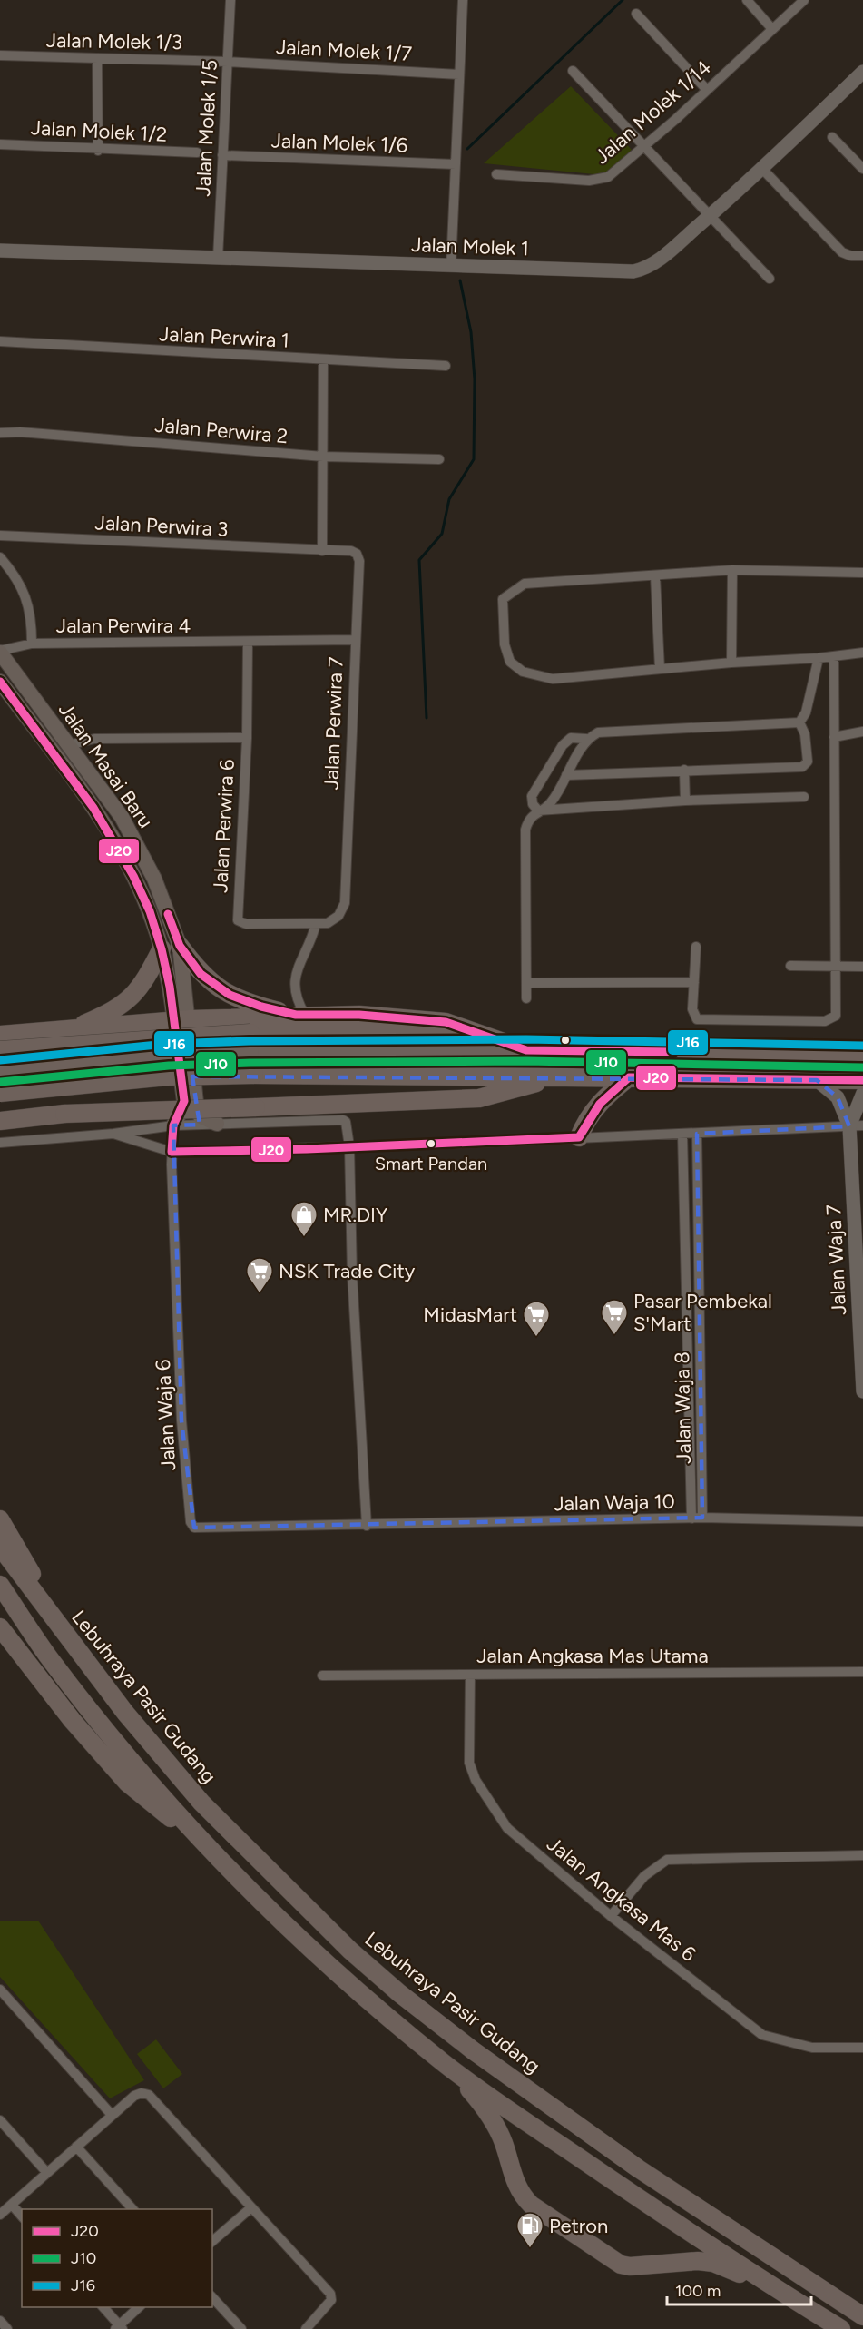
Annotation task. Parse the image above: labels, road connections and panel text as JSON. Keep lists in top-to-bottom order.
{
  "streets": {
    "highway": ["Lebuhraya Pasir Gudang"],
    "main road": ["Jalan Masai Baru"],
    "street": [
      "Jalan Molek 1/3",
      "Jalan Molek 1/7",
      "Jalan Molek 1/14",
      "Jalan Molek 1/5",
      "Jalan Molek 1/2",
      "Jalan Molek 1/6",
      "Jalan Molek 1",
      "Jalan Perwira 1",
      "Jalan Perwira 2",
      "Jalan Perwira 3",
      "Jalan Perwira 4",
      "Jalan Perwira 7",
      "Jalan Perwira 6",
      "Jalan Waja 7",
      "Jalan Waja 8",
      "Jalan Waja 6",
      "Jalan Waja 10",
      "Jalan Angkasa Mas Utama",
      "Jalan Angkasa Mas 6"
    ]
  },
  "crossings": [
    ["Jalan Molek 1/3", "Jalan Molek 1/7"],
    ["Jalan Molek 1/3", "Jalan Molek 1/5"],
    ["Jalan Molek 1/7", "Jalan Molek 1/5"],
    ["Jalan Molek 1/5", "Jalan Molek 1/6"],
    ["Jalan Molek 1/5", "Jalan Molek 1"],
    ["Jalan Perwira 3", "Jalan Perwira 7"],
    ["Jalan Perwira 4", "Jalan Masai Baru"],
    ["Jalan Perwira 4", "Jalan Perwira 6"],
    ["Jalan Perwira 7", "Jalan Perwira 6"],
    ["Jalan Masai Baru", "Jalan Waja 6"],
    ["Jalan Waja 8", "Jalan Waja 10"],
    ["Jalan Waja 6", "Jalan Waja 10"],
    ["Jalan Angkasa Mas Utama", "Jalan Angkasa Mas 6"]
  ],
  "places": {
    "other": ["Smart Pandan"],
    "shop": ["MR.DIY"],
    "supermarket": ["NSK Trade City", "Pasar Pembekal S'Mart", "MidasMart"],
    "fuel station": ["Petron"]
  },
  "lines": ["transit line J20", "transit line J16", "transit line J10"],
  "legend": ["J20", "J10", "J16"],
  "scale_bar": "100 m"
}
